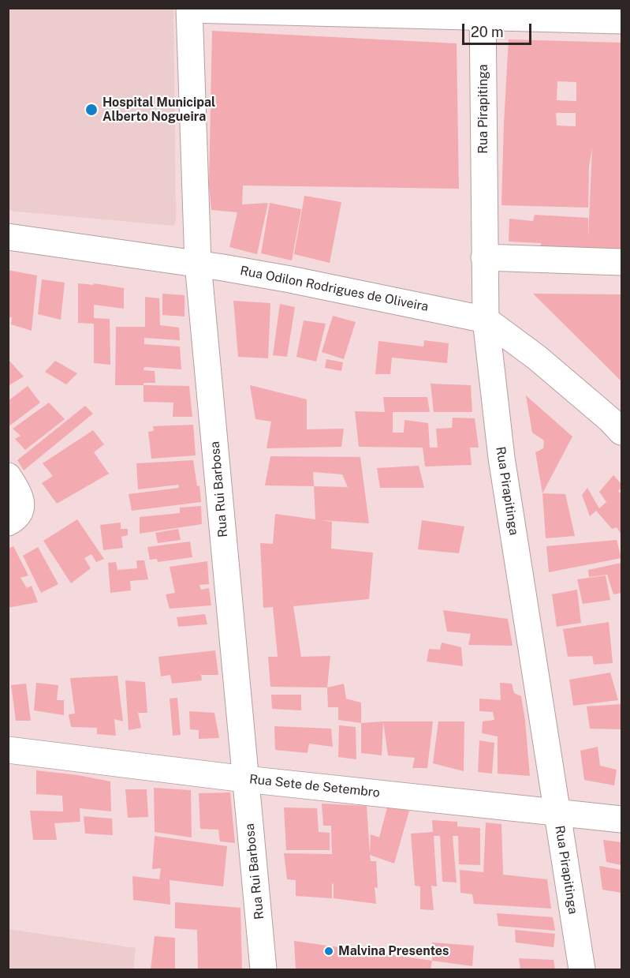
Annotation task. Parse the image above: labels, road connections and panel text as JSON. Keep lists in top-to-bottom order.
{
  "streets": {
    "street": [
      "Rua Pirapitinga",
      "Rua Odilon Rodrigues de Oliveira",
      "Rua Rui Barbosa",
      "Rua Sete de Setembro"
    ]
  },
  "crossings": [
    ["Rua Pirapitinga", "Rua Odilon Rodrigues de Oliveira"],
    ["Rua Pirapitinga", "Rua Sete de Setembro"],
    ["Rua Odilon Rodrigues de Oliveira", "Rua Rui Barbosa"],
    ["Rua Rui Barbosa", "Rua Sete de Setembro"]
  ],
  "places": ["Hospital Municipal Alberto Nogueira", "Malvina Presentes"],
  "scale_bar": "20 m"
}
